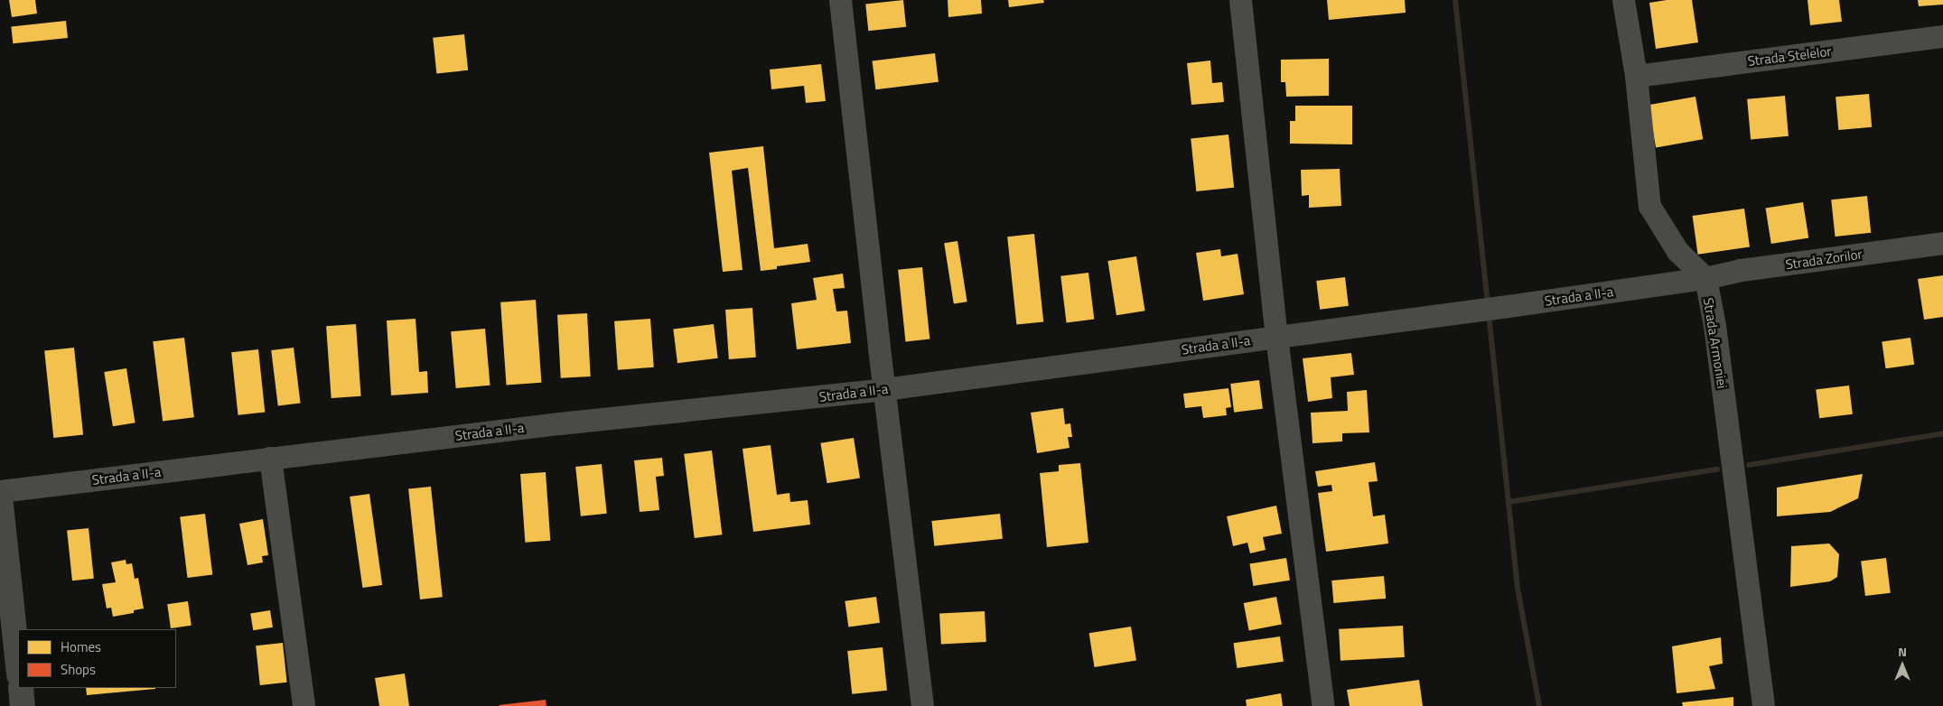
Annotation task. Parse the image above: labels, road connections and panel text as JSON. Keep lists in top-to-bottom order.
{
  "streets": {
    "street": [
      "Strada Stelelor",
      "Strada Zorilor",
      "Strada a II-a",
      "Strada Armoniei"
    ]
  },
  "crossings": [
    ["Strada Stelelor", "Strada Armoniei"],
    ["Strada Zorilor", "Strada a II-a"],
    ["Strada Zorilor", "Strada Armoniei"],
    ["Strada a II-a", "Strada Armoniei"]
  ],
  "legend": ["Homes", "Shops"],
  "north": "top"
}
